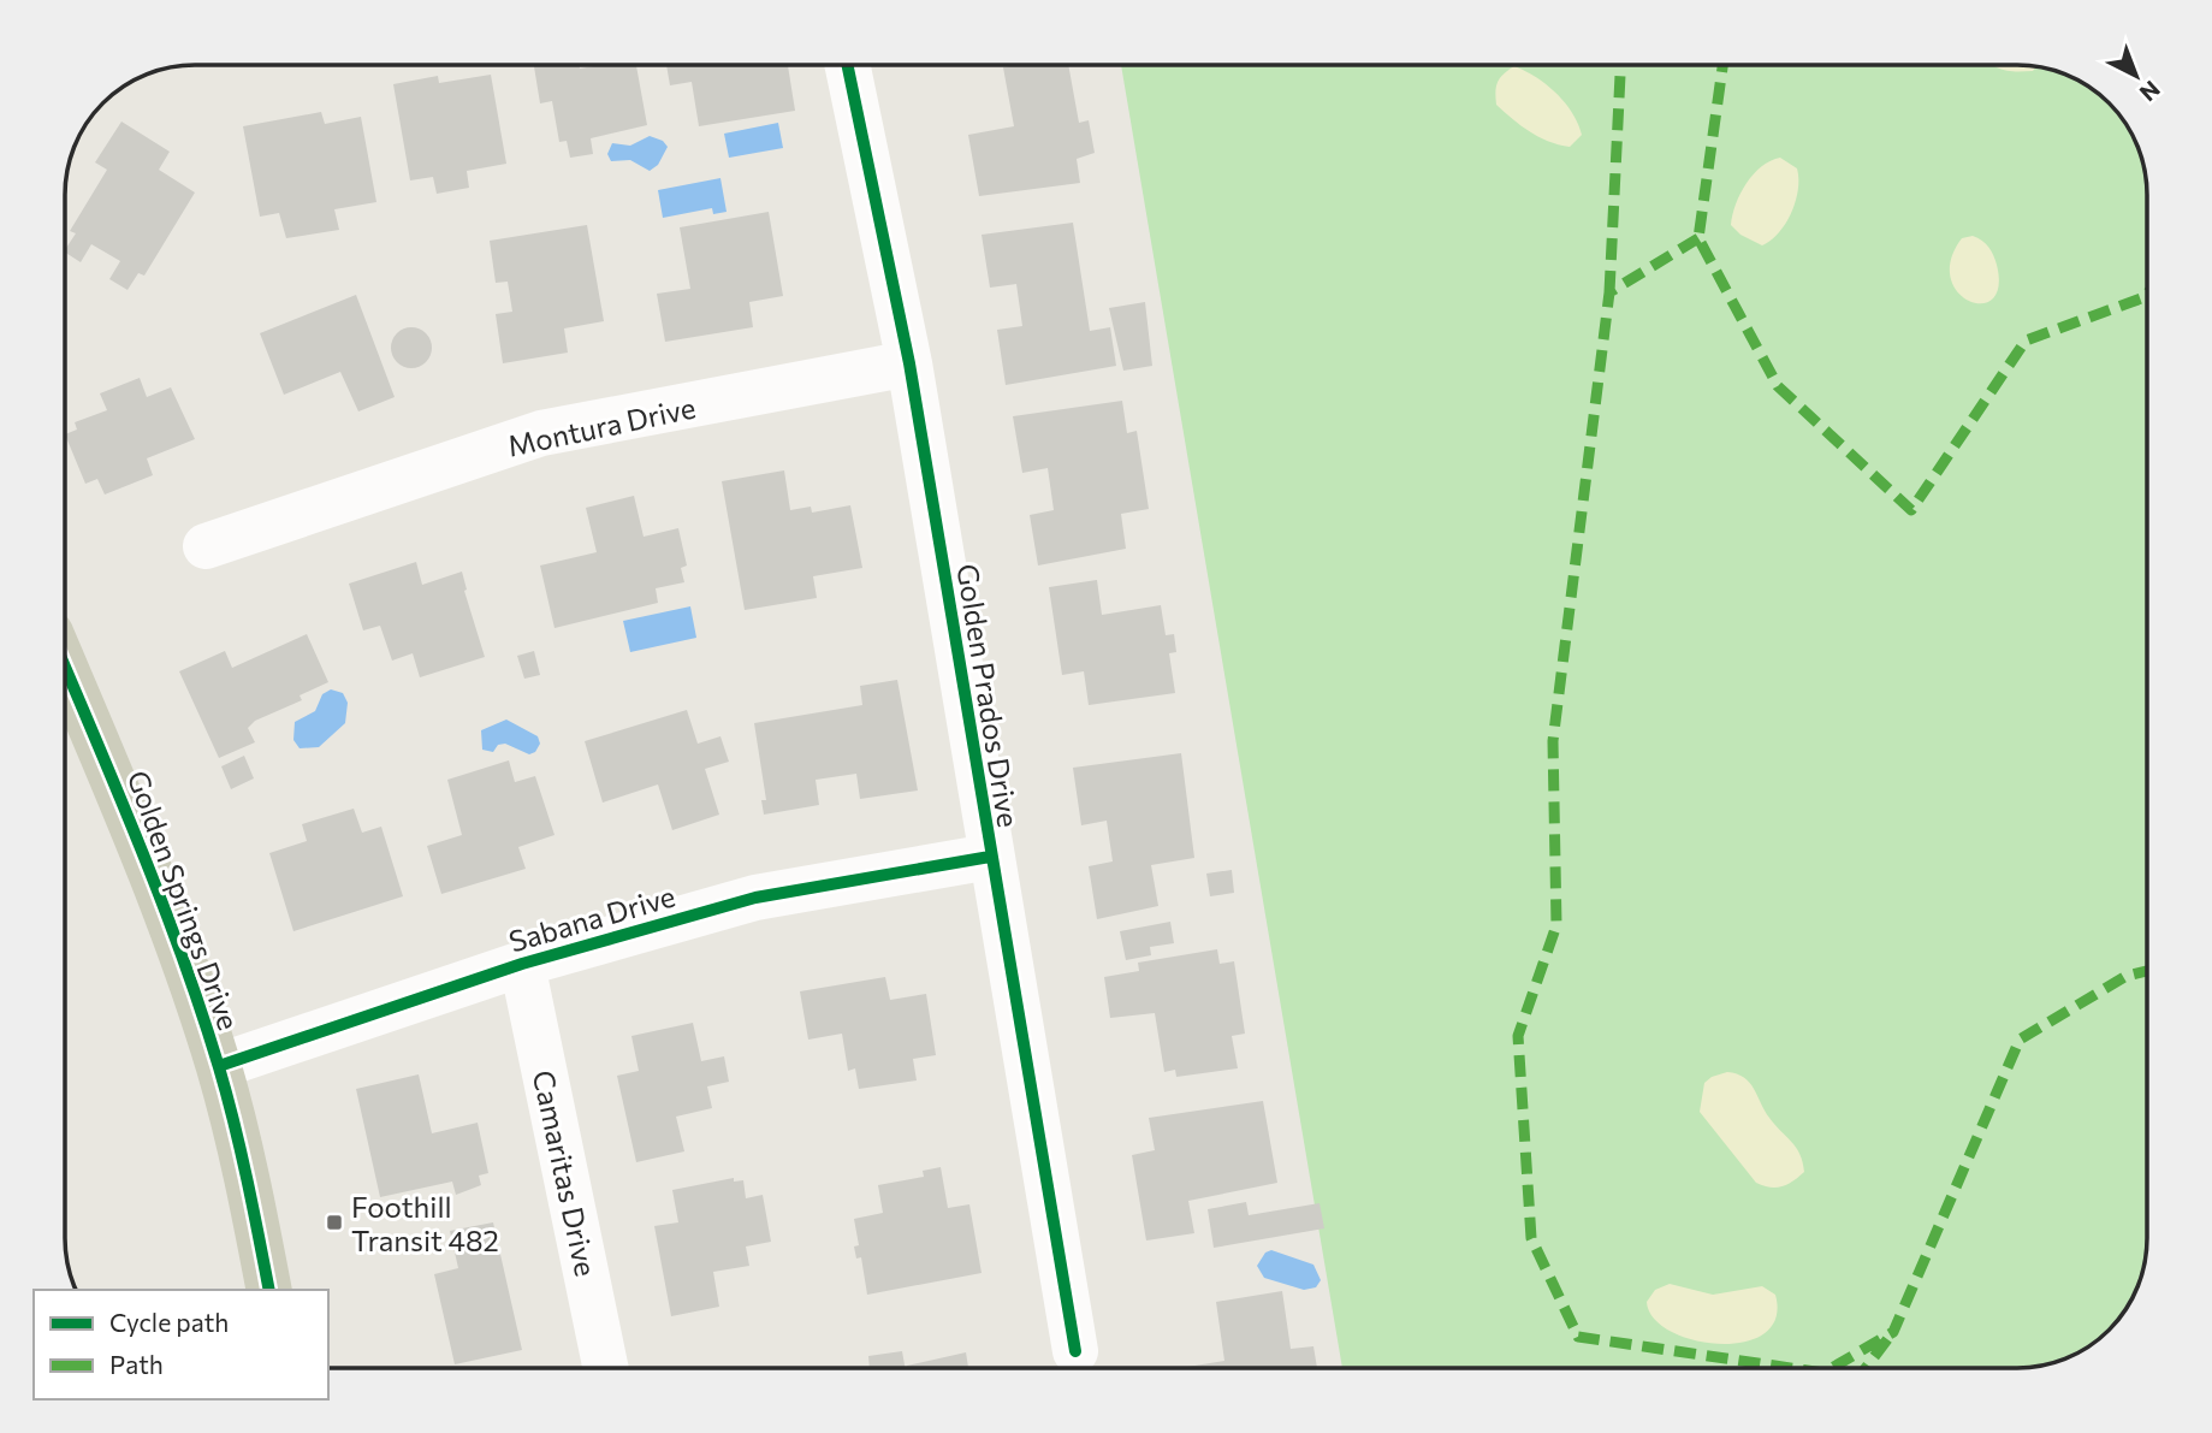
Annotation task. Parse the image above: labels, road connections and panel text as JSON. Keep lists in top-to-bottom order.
{
  "streets": {
    "main road": ["Golden Springs Drive"],
    "street": [
      "Montura Drive",
      "Golden Prados Drive",
      "Sabana Drive",
      "Camaritas Drive"
    ]
  },
  "crossings": [
    ["Montura Drive", "Golden Prados Drive"],
    ["Golden Prados Drive", "Sabana Drive"],
    ["Golden Springs Drive", "Sabana Drive"],
    ["Sabana Drive", "Camaritas Drive"]
  ],
  "places": {
    "transit": ["Foothill Transit 482"]
  },
  "legend": ["Cycle path", "Path"],
  "north": "bottom right"
}
